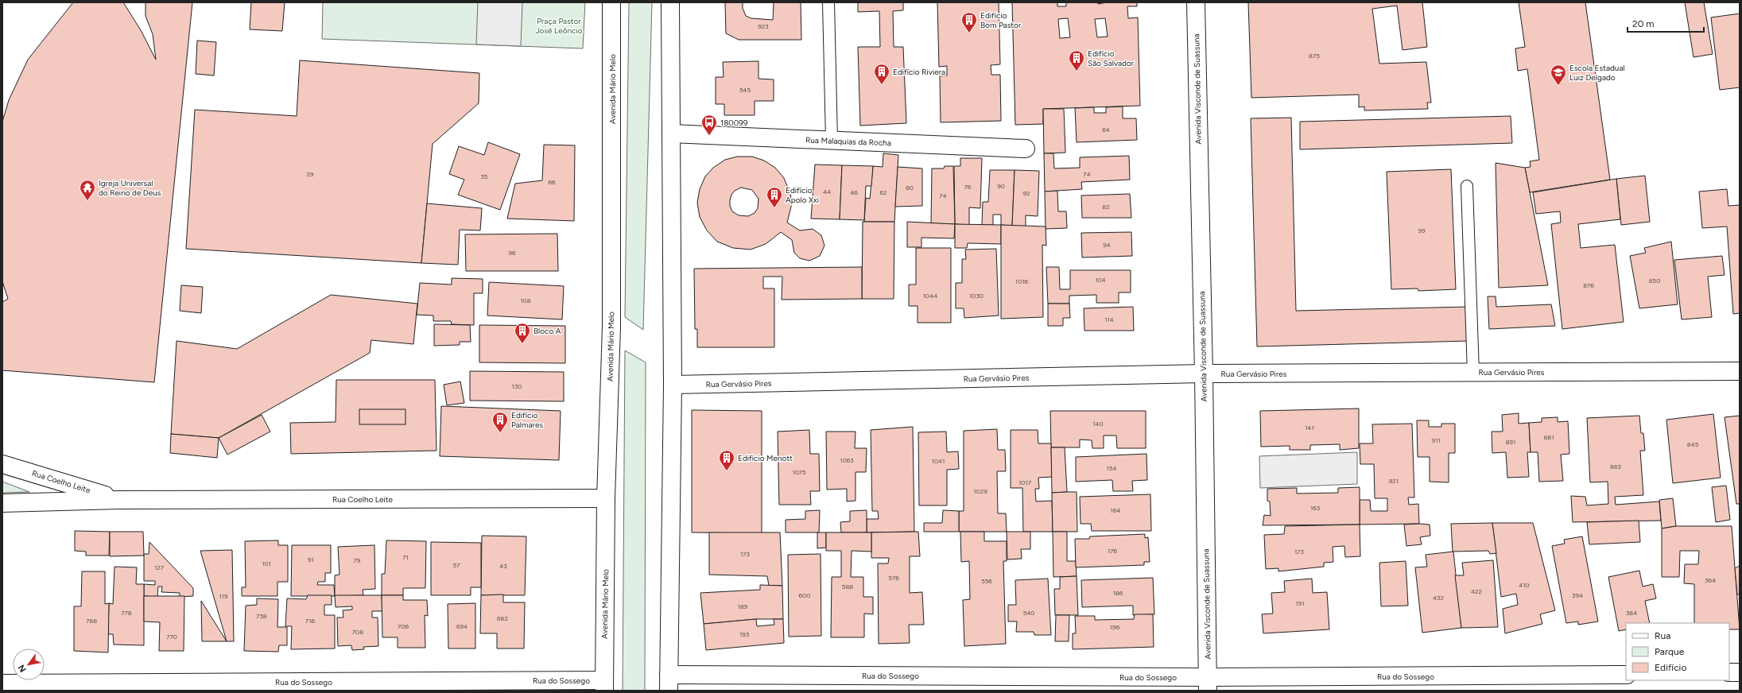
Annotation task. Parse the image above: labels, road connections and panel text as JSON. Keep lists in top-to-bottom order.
{
  "streets": {
    "street": [
      "Avenida Mário Melo",
      "Avenida Visconde de Suassuna",
      "Rua Malaquias da Rocha",
      "Rua Gervásio Pires",
      "Rua Coelho Leite",
      "Rua do Sossego"
    ]
  },
  "crossings": [
    ["Avenida Mário Melo", "Rua Coelho Leite"],
    ["Avenida Mário Melo", "Rua do Sossego"],
    ["Avenida Visconde de Suassuna", "Rua Gervásio Pires"],
    ["Avenida Visconde de Suassuna", "Rua do Sossego"]
  ],
  "parks": ["Praça Pastor José Leôncio"],
  "places": {
    "building": [
      "Edifício Bom Pastor",
      "Edifício São Salvador",
      "Edifício Riviera",
      "Edifício Apolo Xxi",
      "Bloco A",
      "Edifício Palmares",
      "Edifício Menott"
    ],
    "school or university": ["Escola Estadual Luiz Delgado"],
    "bus stop": ["180099"],
    "temple": ["Igreja Universal do Reino de Deus"]
  },
  "house_numbers": [
    "923",
    "875",
    "545",
    "64",
    "29",
    "74",
    "35",
    "66",
    "90",
    "76",
    "60",
    "44",
    "46",
    "62",
    "92",
    "74",
    "82",
    "99",
    "94",
    "96",
    "104",
    "850",
    "1016",
    "876",
    "1044",
    "1030",
    "108",
    "114",
    "130",
    "140",
    "141",
    "881",
    "911",
    "891",
    "845",
    "1063",
    "1041",
    "863",
    "154",
    "1075",
    "921",
    "1017",
    "1029",
    "163",
    "164",
    "176",
    "173",
    "173",
    "71",
    "91",
    "79",
    "101",
    "57",
    "43",
    "127",
    "576",
    "364",
    "556",
    "410",
    "588",
    "422",
    "186",
    "600",
    "394",
    "119",
    "432",
    "191",
    "189",
    "778",
    "540",
    "384",
    "738",
    "682",
    "788",
    "716",
    "706",
    "694",
    "196",
    "708",
    "193",
    "770"
  ],
  "legend": ["Rua", "Parque", "Edifício"],
  "scale_bar": "20 m",
  "north": "bottom left"
}
